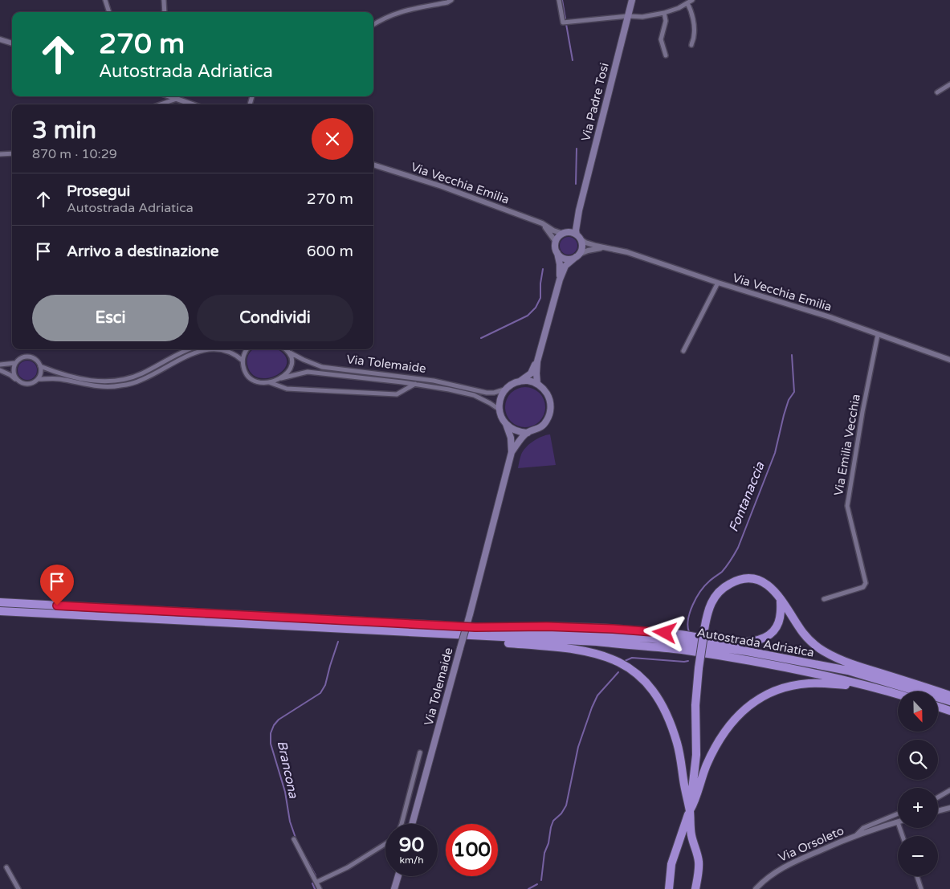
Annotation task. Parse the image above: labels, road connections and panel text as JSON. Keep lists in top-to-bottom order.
{
  "streets": {
    "highway": ["Autostrada Adriatica"],
    "main road": ["Via Padre Tosi", "Via Tolemaide"],
    "street": ["Via Vecchia Emilia", "Via Emilia Vecchia", "Via Orsoleto"]
  },
  "crossings": [
    ["Via Vecchia Emilia", "Via Tolemaide"],
    ["Via Vecchia Emilia", "Via Emilia Vecchia"]
  ],
  "water": ["Fontanaccia", "Brancona"],
  "north": "bottom",
  "page": {
    "turn": ["270 m", "Autostrada Adriatica"],
    "heading": ["3 min", "870 m · 10:29"],
    "list": [
      {
        "name": "Prosegui",
        "note": "Autostrada Adriatica",
        "value": "270 m"
      },
      {
        "name": "Arrivo a destinazione",
        "value": "600 m"
      }
    ],
    "buttons": ["Esci", "Condividi"],
    "map_buttons": ["+", "−"],
    "speed": "90 km/h",
    "limit": "100"
  }
}
